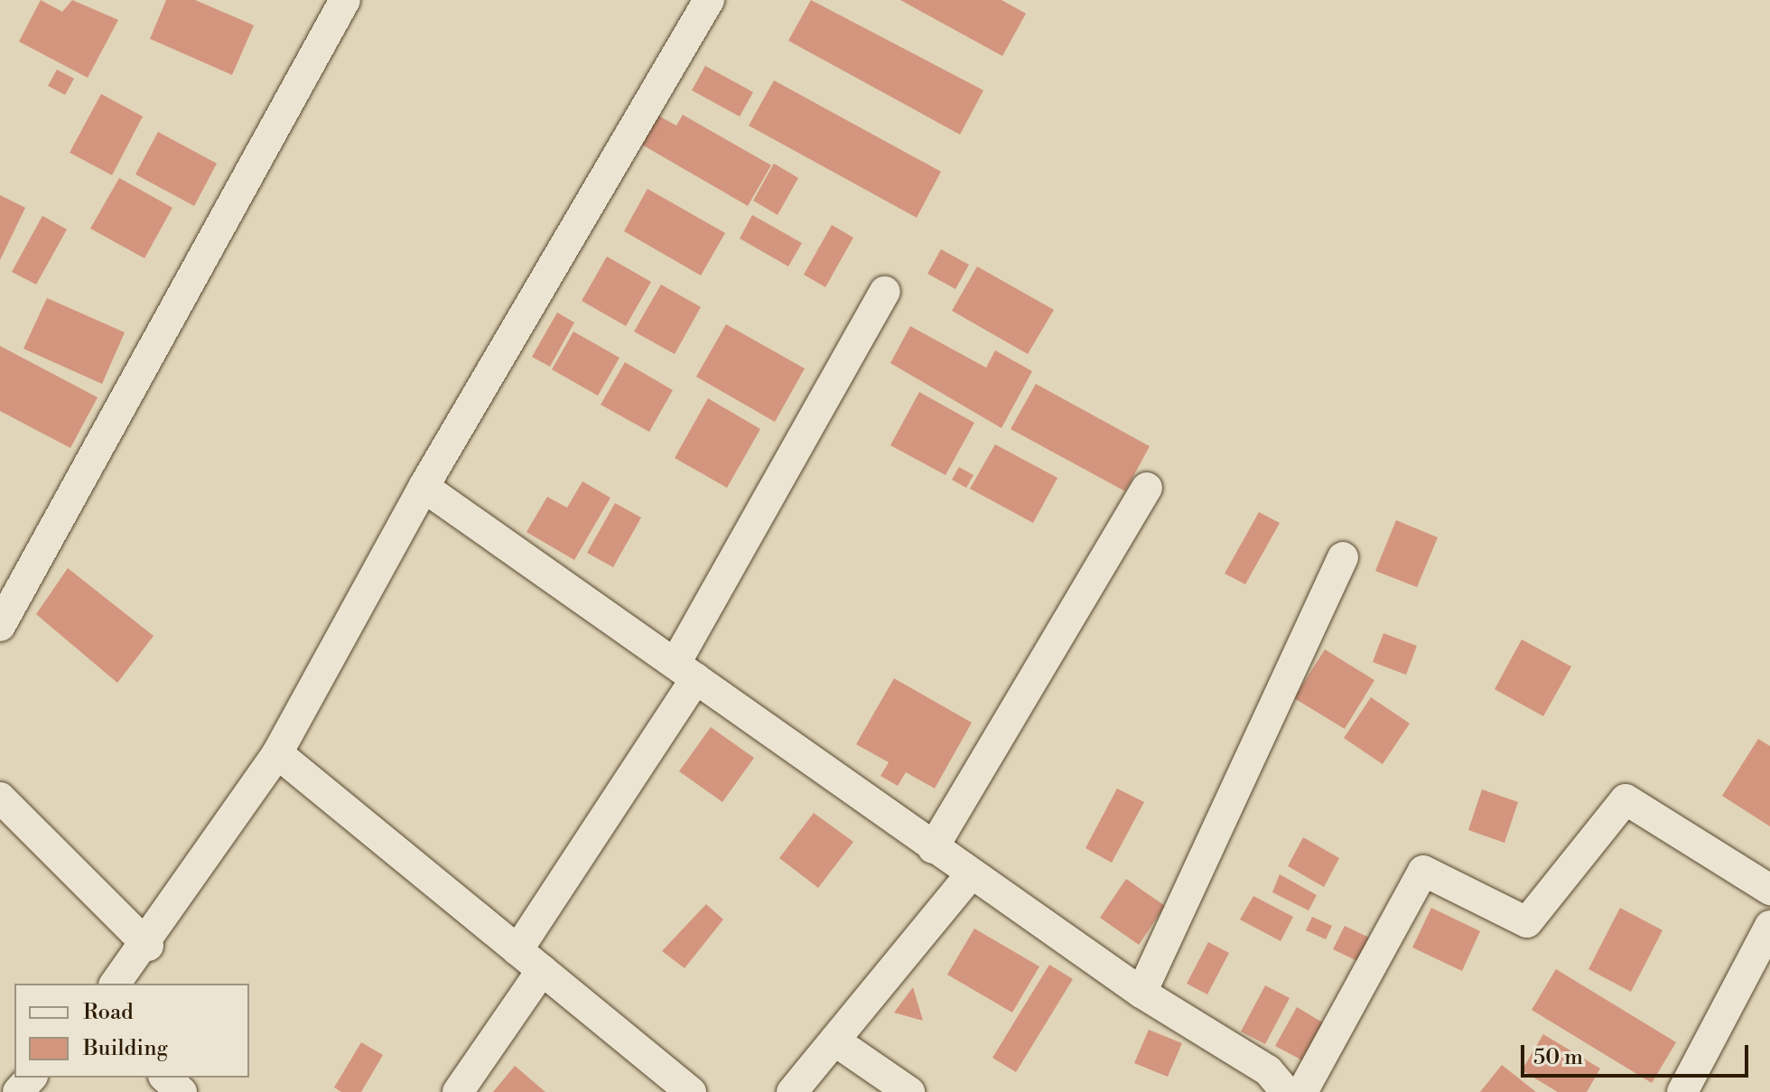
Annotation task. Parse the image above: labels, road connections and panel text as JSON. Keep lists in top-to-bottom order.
{
  "legend": ["Road", "Building"],
  "scale_bar": "50 m"
}
